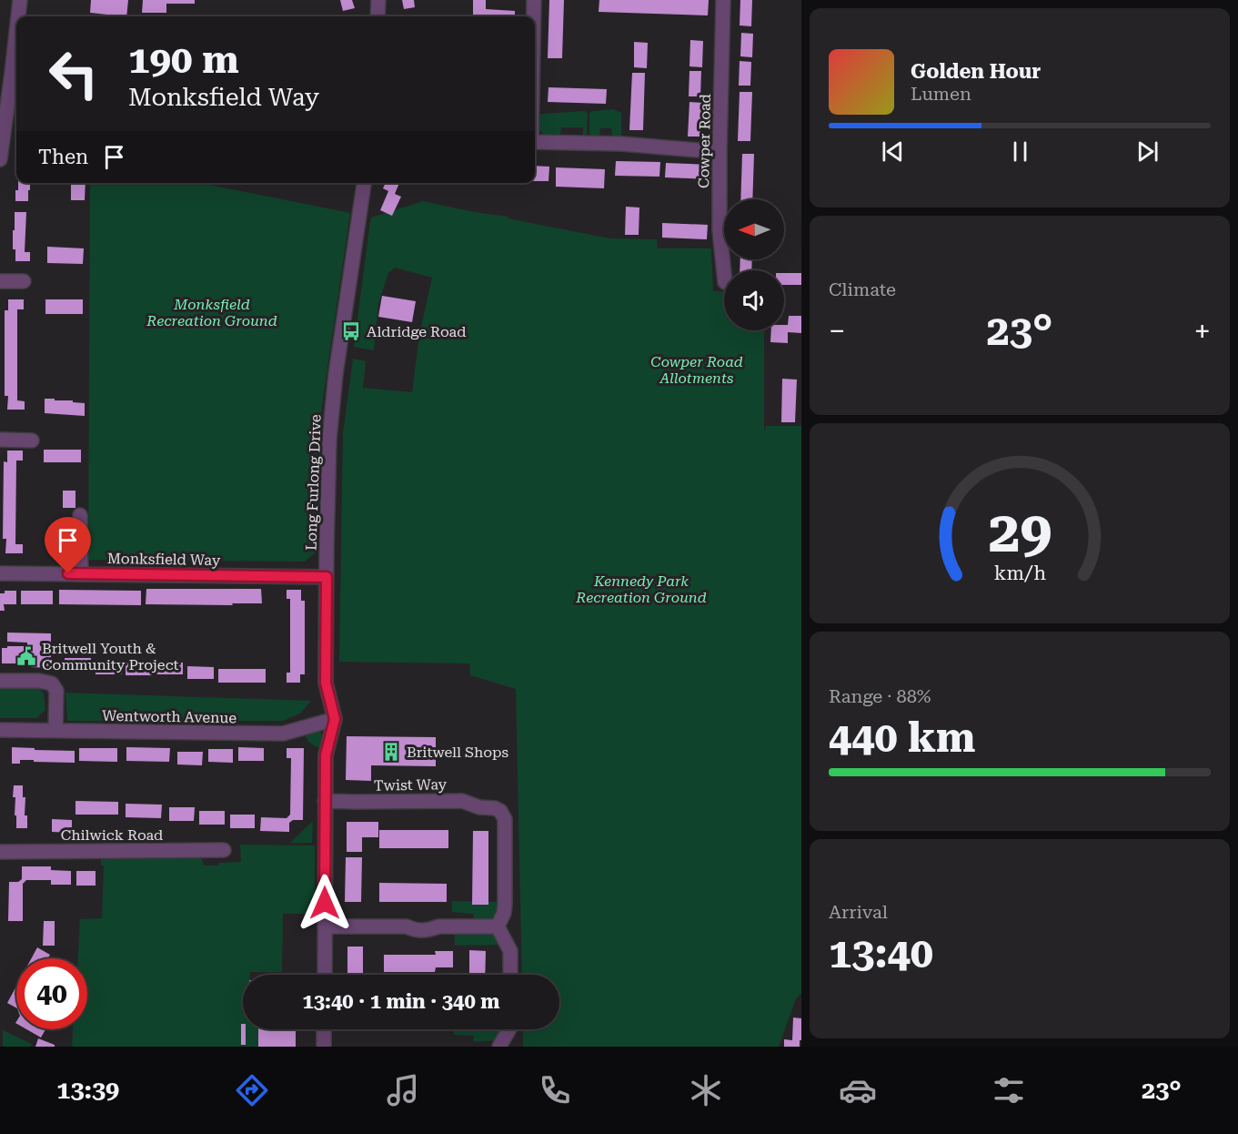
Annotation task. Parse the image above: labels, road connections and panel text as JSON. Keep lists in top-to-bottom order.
{
  "streets": {
    "street": [
      "Cowper Road",
      "Long Furlong Drive",
      "Monksfield Way",
      "Wentworth Avenue",
      "Twist Way",
      "Chilwick Road"
    ]
  },
  "crossings": [
    ["Long Furlong Drive", "Monksfield Way"],
    ["Long Furlong Drive", "Wentworth Avenue"],
    ["Long Furlong Drive", "Twist Way"]
  ],
  "parks": ["Monksfield Recreation Ground", "Cowper Road Allotments", "Kennedy Park Recreation Ground"],
  "places": {
    "bus stop": ["Aldridge Road"],
    "public building": ["Britwell Youth & Community Project"],
    "building": ["Britwell Shops"]
  },
  "north": "left",
  "page": {
    "turn": ["190 m", "Monksfield Way"],
    "song": ["Golden Hour", "Lumen"],
    "then": "Then",
    "tile": [
      "Climate",
      ["Range · 88%", "440 km"],
      ["Arrival", "13:40"]
    ],
    "heat": ["−", "23°", "+"],
    "limit": "40",
    "trip": "13:40 · 1 min · 340 m",
    "tabs": ["13:39", "23°"],
    "gauge": ["29", "km/h"]
  }
}
